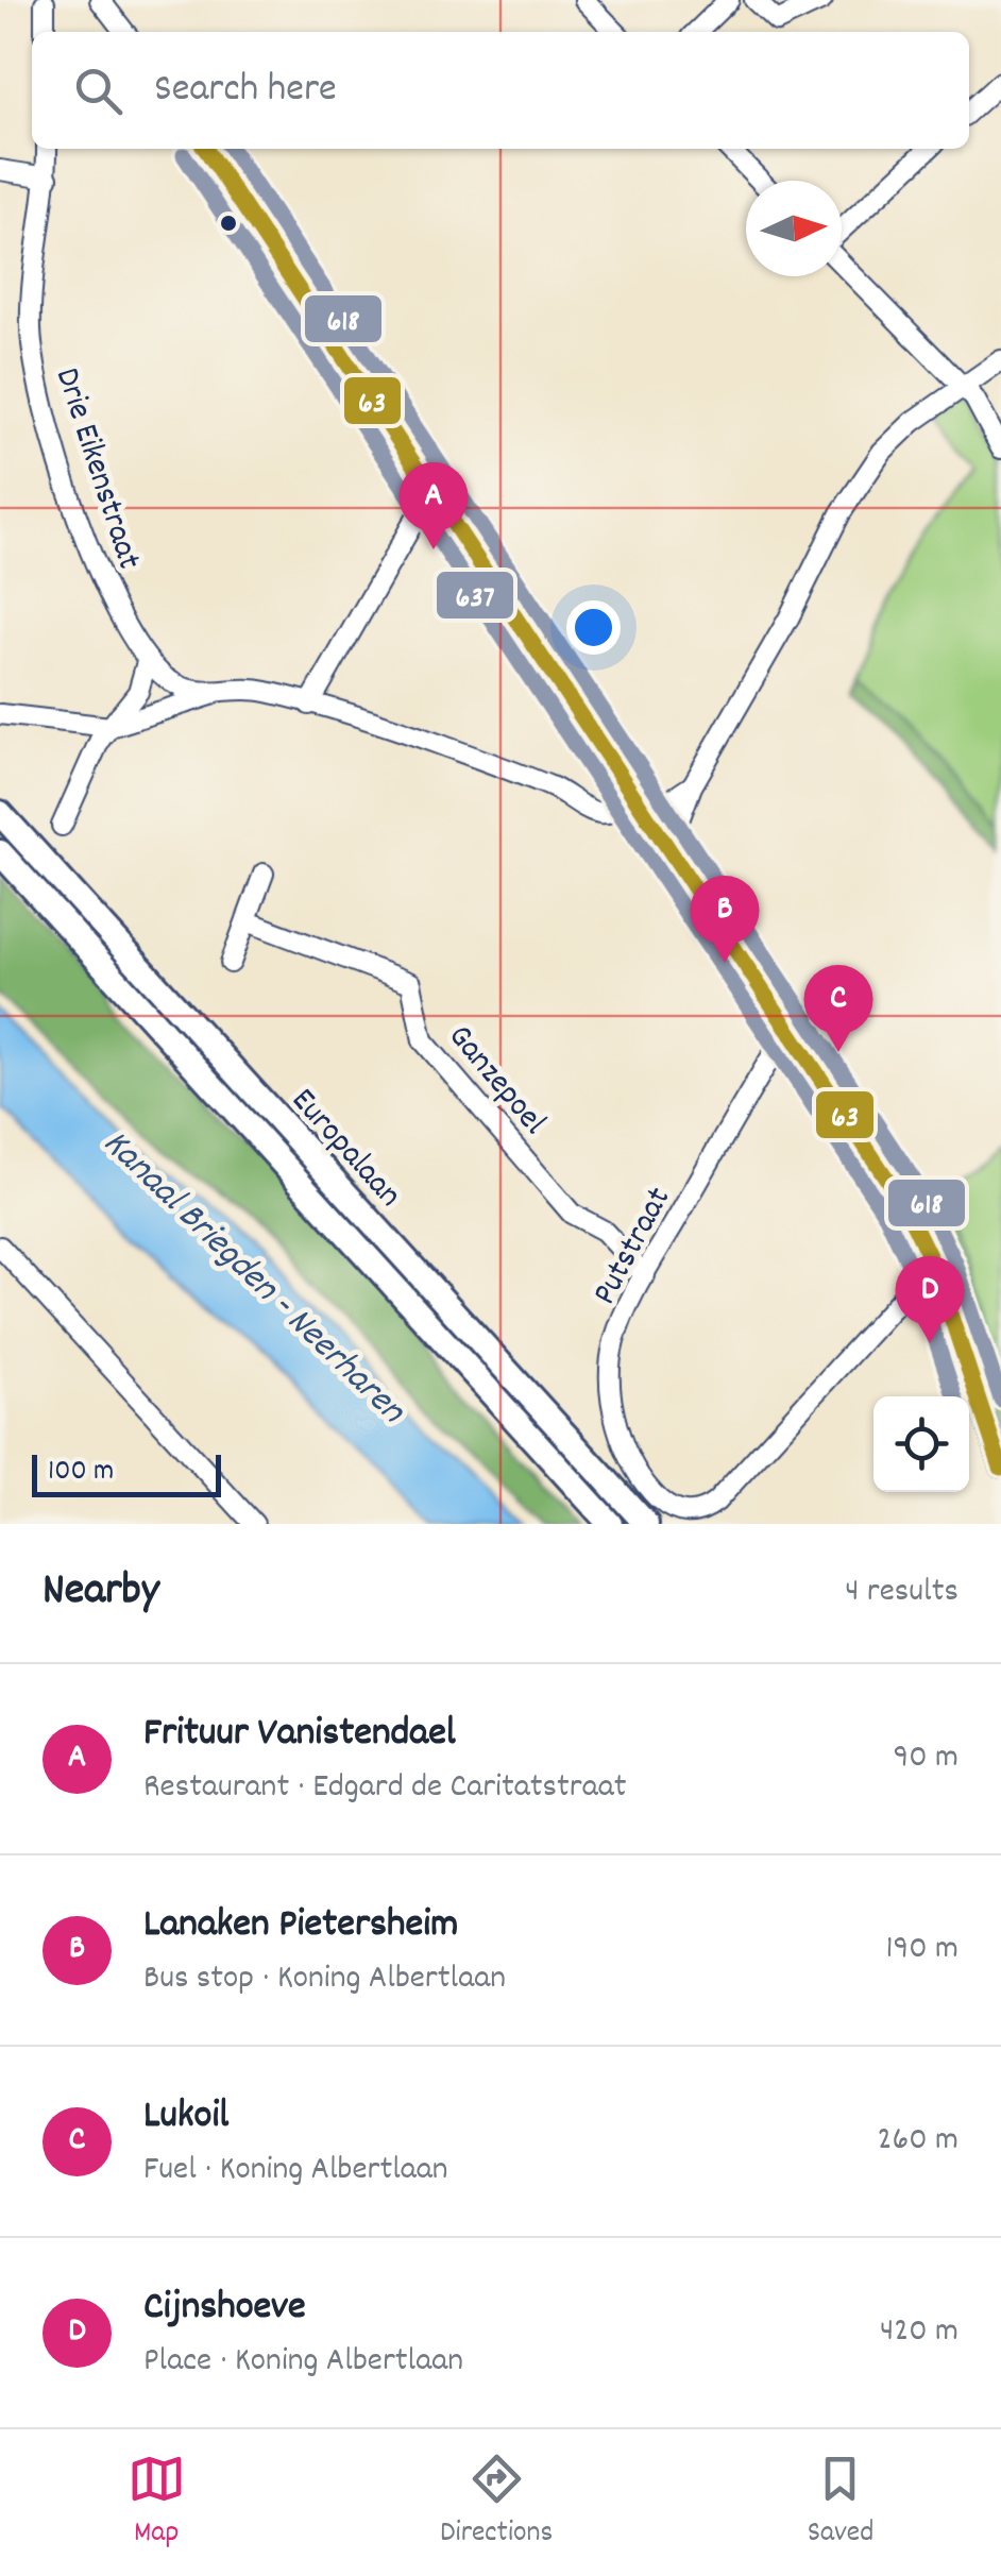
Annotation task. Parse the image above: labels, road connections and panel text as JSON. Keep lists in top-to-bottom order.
{
  "streets": {
    "main road": ["Europalaan"],
    "street": ["Drie Eikenstraat", "Ganzepoel", "Putstraat"]
  },
  "crossings": [
    ["Ganzepoel", "Putstraat"]
  ],
  "water": ["Kanaal Briegden - Neerharen"],
  "lines": ["transit line 63", "transit line 618", "transit line 637"],
  "scale_bar": "100 m",
  "north": "right",
  "page": {
    "search": "Search here",
    "pins": [
      "A",
      "B",
      "C",
      "D"
    ],
    "scale": "100 m",
    "heading": ["Nearby", "4 results"],
    "list": [
      {
        "mark": "A",
        "name": "Frituur Vanistendael",
        "note": "Restaurant · Edgard de Caritatstraat",
        "value": "90 m"
      },
      {
        "mark": "B",
        "name": "Lanaken Pietersheim",
        "note": "Bus stop · Koning Albertlaan",
        "value": "190 m"
      },
      {
        "mark": "C",
        "name": "Lukoil",
        "note": "Fuel · Koning Albertlaan",
        "value": "260 m"
      },
      {
        "mark": "D",
        "name": "Cijnshoeve",
        "note": "Place · Koning Albertlaan",
        "value": "420 m"
      }
    ],
    "nav": ["Map", "Directions", "Saved"]
  }
}
